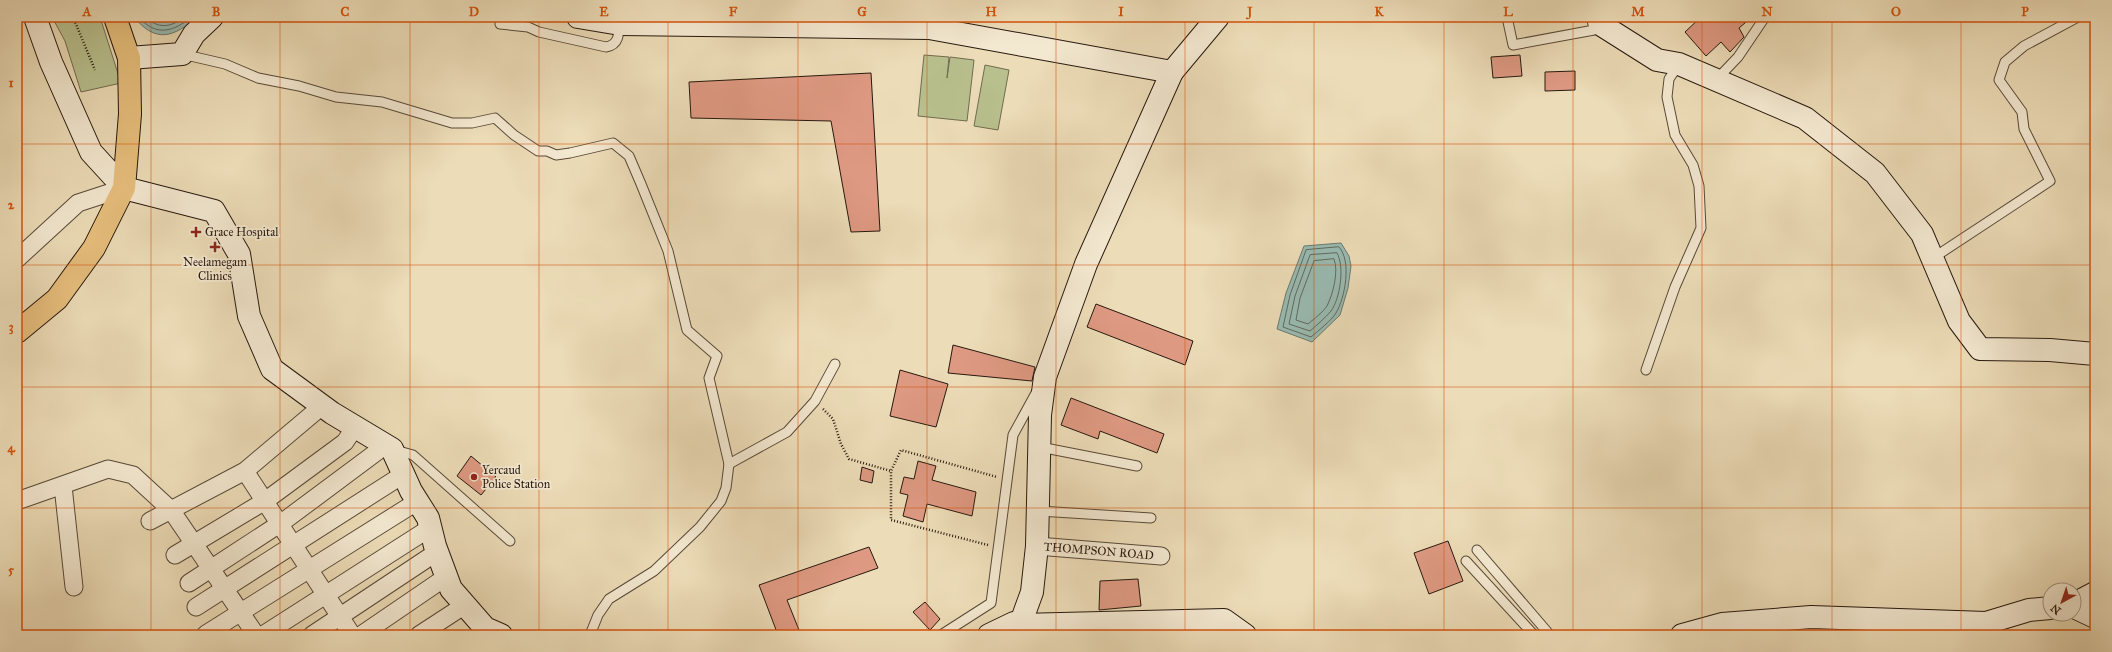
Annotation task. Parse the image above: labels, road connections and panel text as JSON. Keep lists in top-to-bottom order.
{
  "streets": {
    "street": ["THOMPSON ROAD"]
  },
  "places": {
    "health": ["Grace Hospital", "Neelamegam Clinics"],
    "other": ["Yercaud Police Station"]
  },
  "north": "bottom left",
  "grid": {
    "columns": [
      "A",
      "B",
      "C",
      "D",
      "E",
      "F",
      "G",
      "H",
      "I",
      "J",
      "K",
      "L",
      "M",
      "N",
      "O",
      "P"
    ],
    "rows": [
      "1",
      "2",
      "3",
      "4",
      "5"
    ]
  }
}
